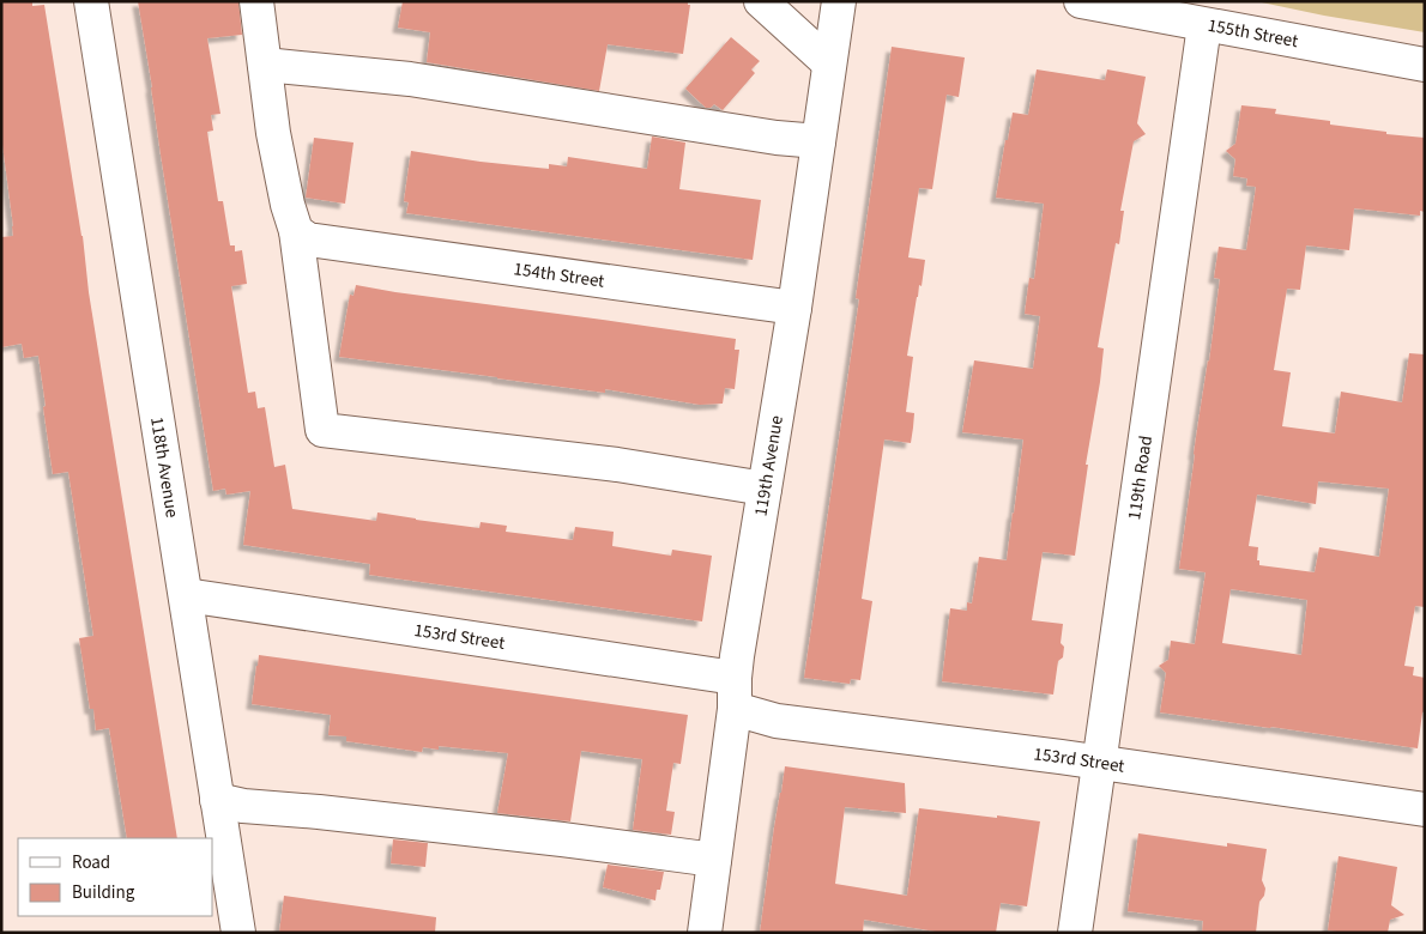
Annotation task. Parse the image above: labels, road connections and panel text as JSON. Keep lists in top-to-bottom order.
{
  "streets": {
    "street": [
      "155th Street",
      "154th Street",
      "118th Avenue",
      "119th Avenue",
      "119th Road",
      "153rd Street"
    ]
  },
  "crossings": [
    ["155th Street", "119th Road"],
    ["154th Street", "119th Avenue"],
    ["118th Avenue", "153rd Street"],
    ["119th Avenue", "153rd Street"],
    ["119th Road", "153rd Street"]
  ],
  "legend": ["Road", "Building"]
}
